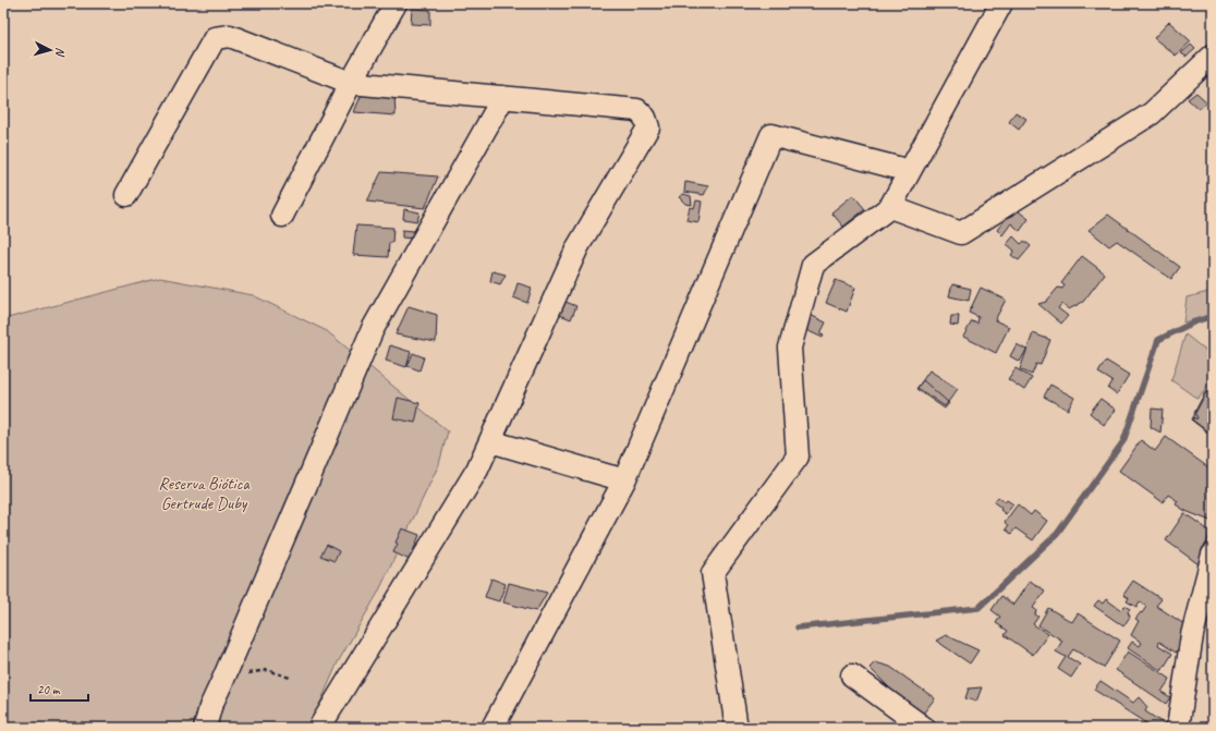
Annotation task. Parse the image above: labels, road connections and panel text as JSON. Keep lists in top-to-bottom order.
{
  "parks": ["Reserva Biótica Gertrude Duby"],
  "scale_bar": "20 m",
  "north": "right"
}
